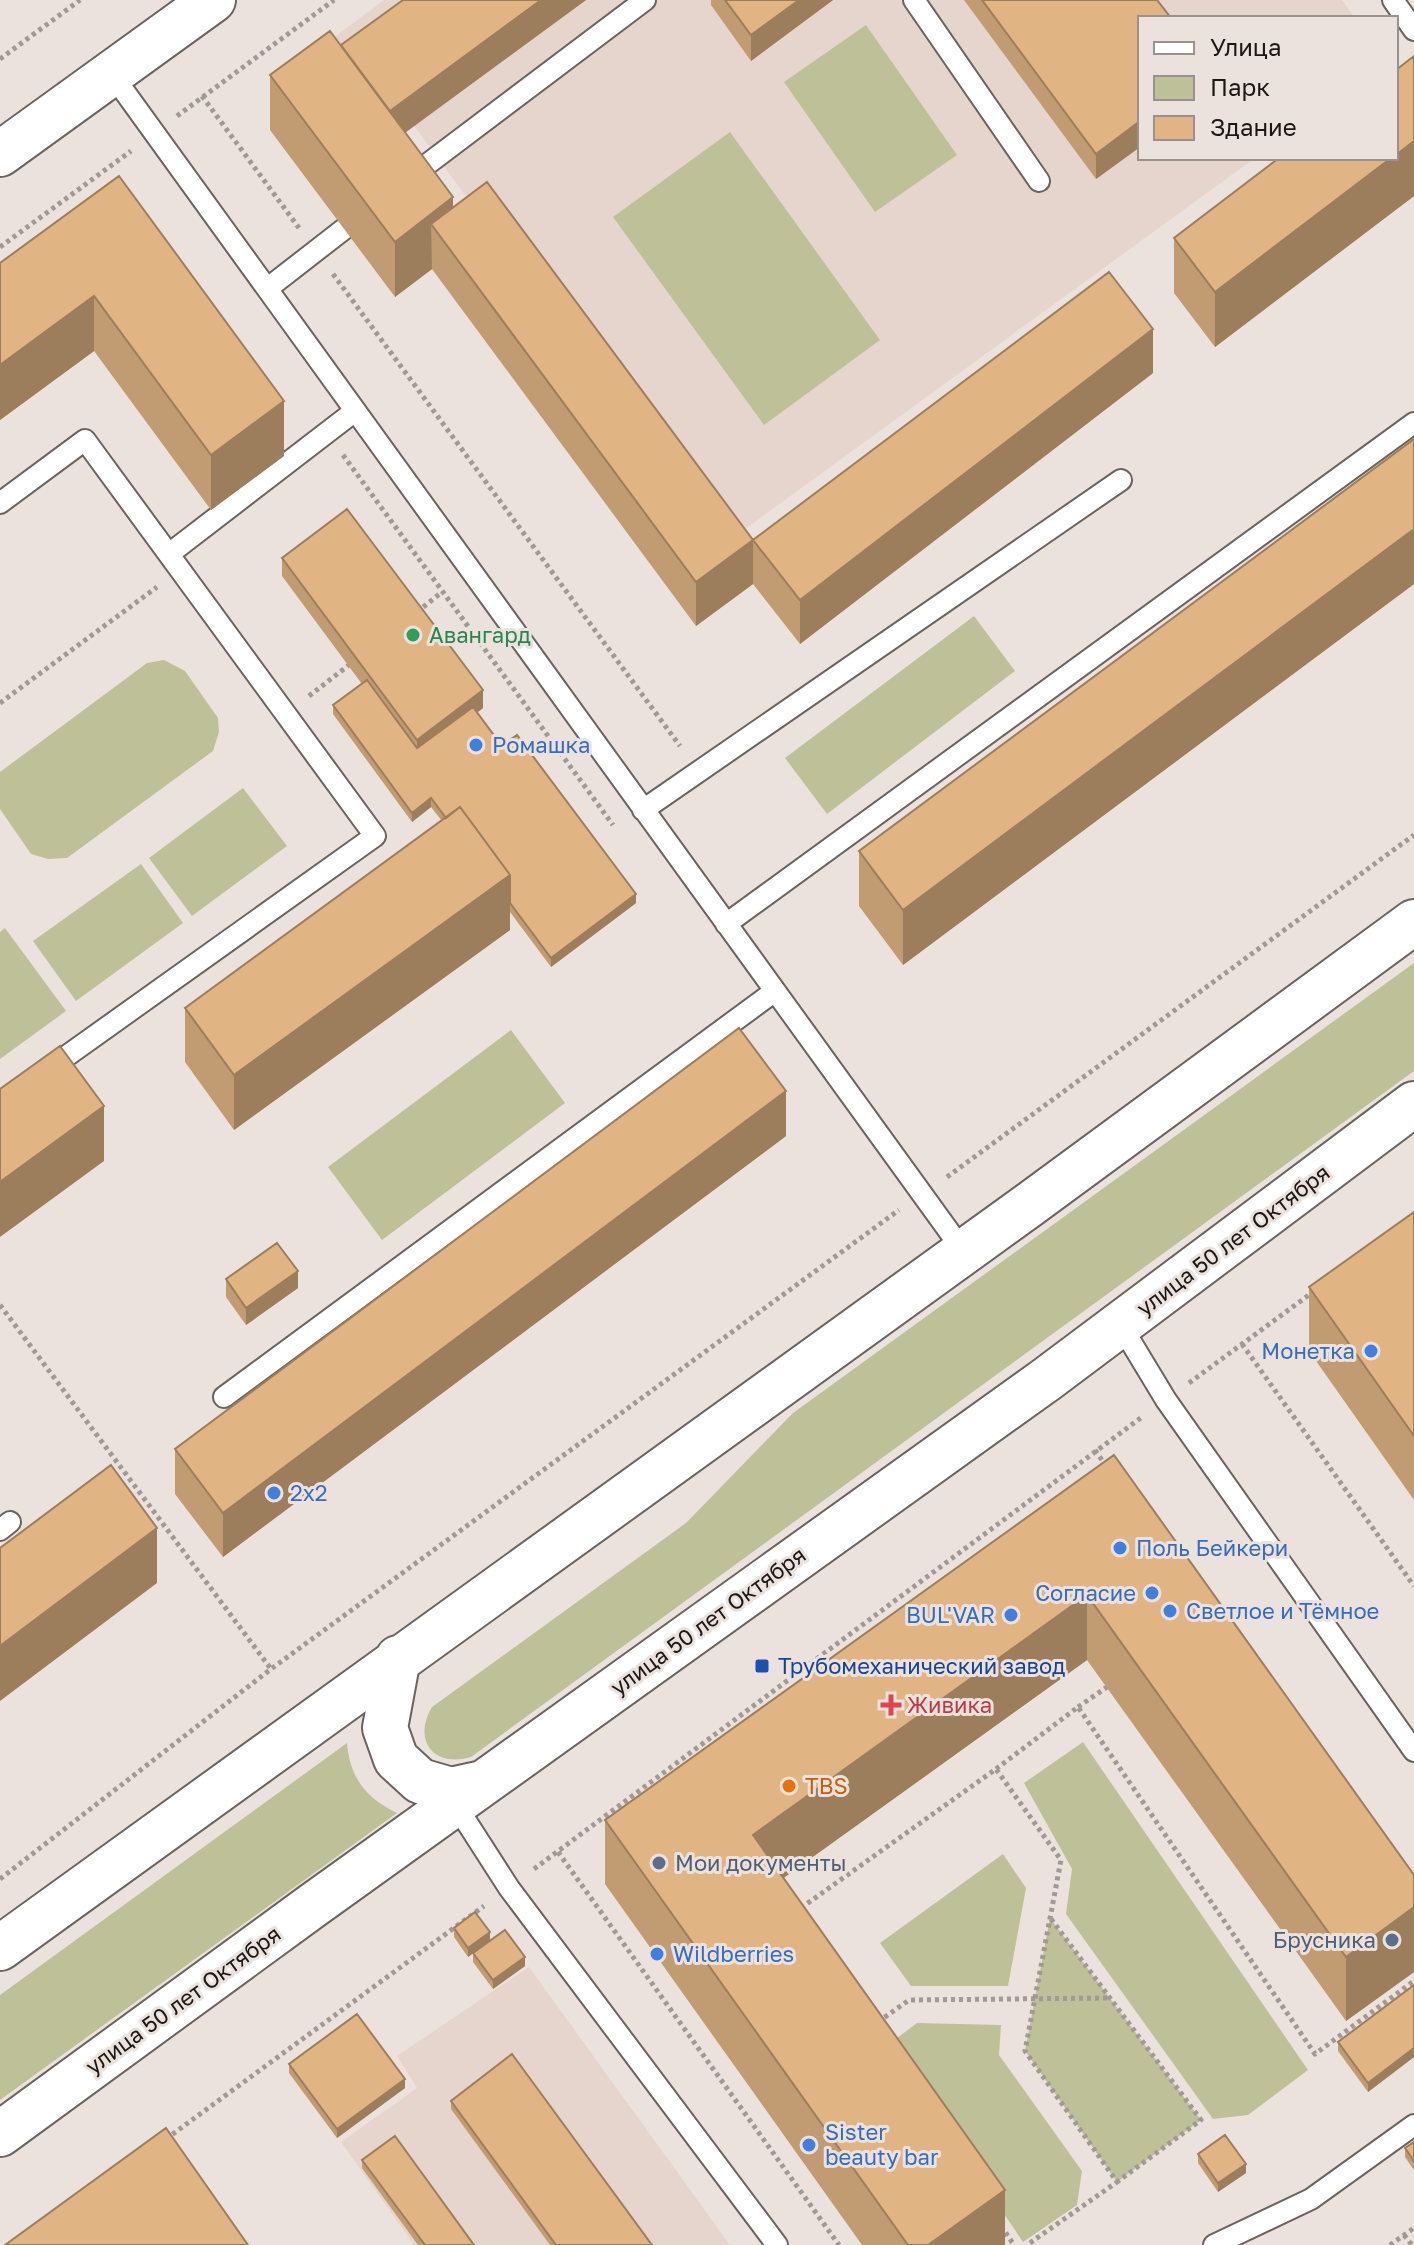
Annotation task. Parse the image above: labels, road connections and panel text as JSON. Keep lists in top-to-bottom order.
{
  "streets": {
    "main road": ["улица 50 лет Октября"]
  },
  "places": {
    "other": [
      "Авангард",
      "Ромашка",
      "Монетка",
      "2х2",
      "Поль Бейкери",
      "Согласие",
      "Светлое и Тёмное",
      "BUL'VAR",
      "TBS",
      "Мои документы",
      "Брусника",
      "Wildberries",
      "Sister beauty bar"
    ],
    "transit": ["Трубомеханический завод"],
    "health": ["Живика"]
  },
  "legend": ["Улица", "Парк", "Здание"]
}
